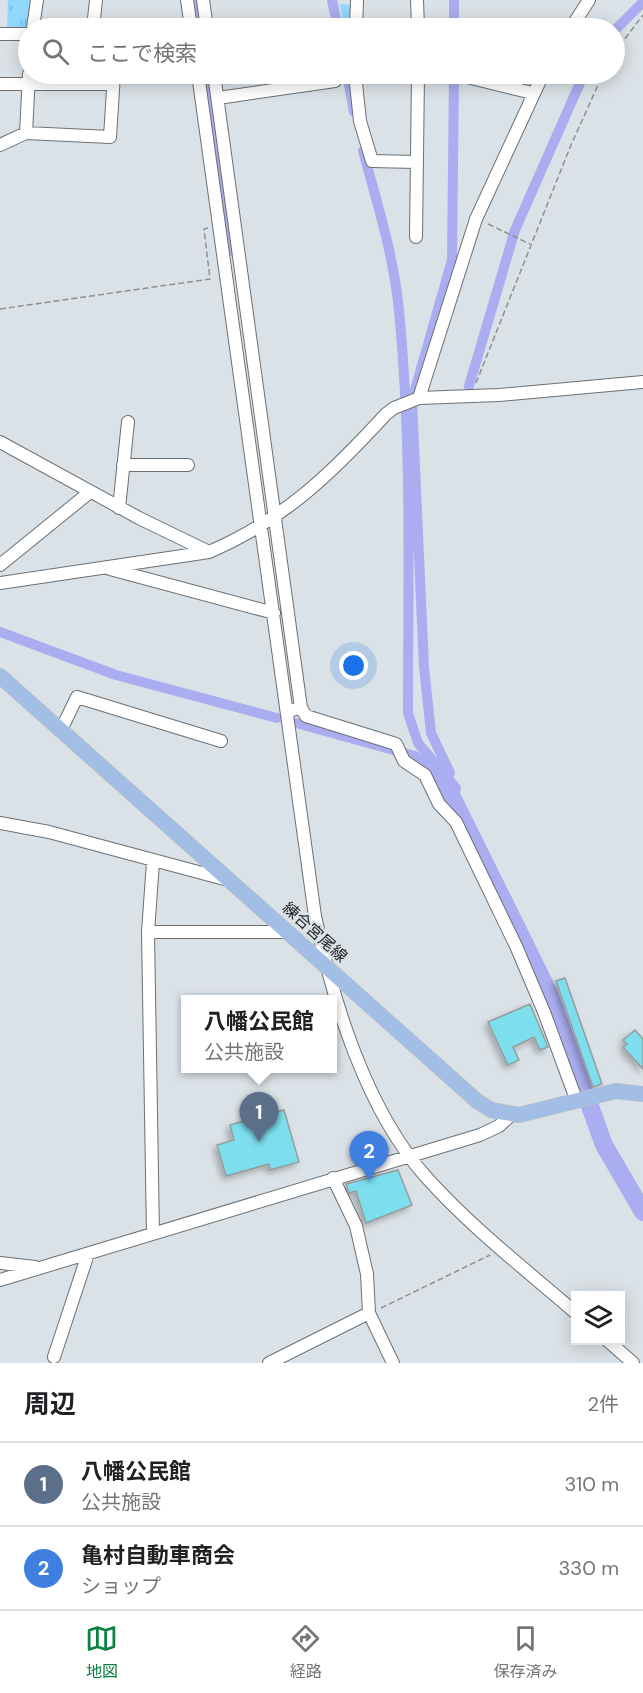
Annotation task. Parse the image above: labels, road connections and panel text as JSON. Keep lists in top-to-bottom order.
{
  "streets": {
    "main road": ["練合宮尾線"]
  },
  "page": {
    "search": "ここで検索",
    "popup": ["八幡公民館", "公共施設"],
    "pins": ["1", "2"],
    "heading": ["周辺", "2件"],
    "list": [
      {
        "mark": "1",
        "name": "八幡公民館",
        "note": "公共施設",
        "value": "310 m"
      },
      {
        "mark": "2",
        "name": "亀村自動車商会",
        "note": "ショップ",
        "value": "330 m"
      }
    ],
    "nav": ["地図", "経路", "保存済み"]
  }
}
